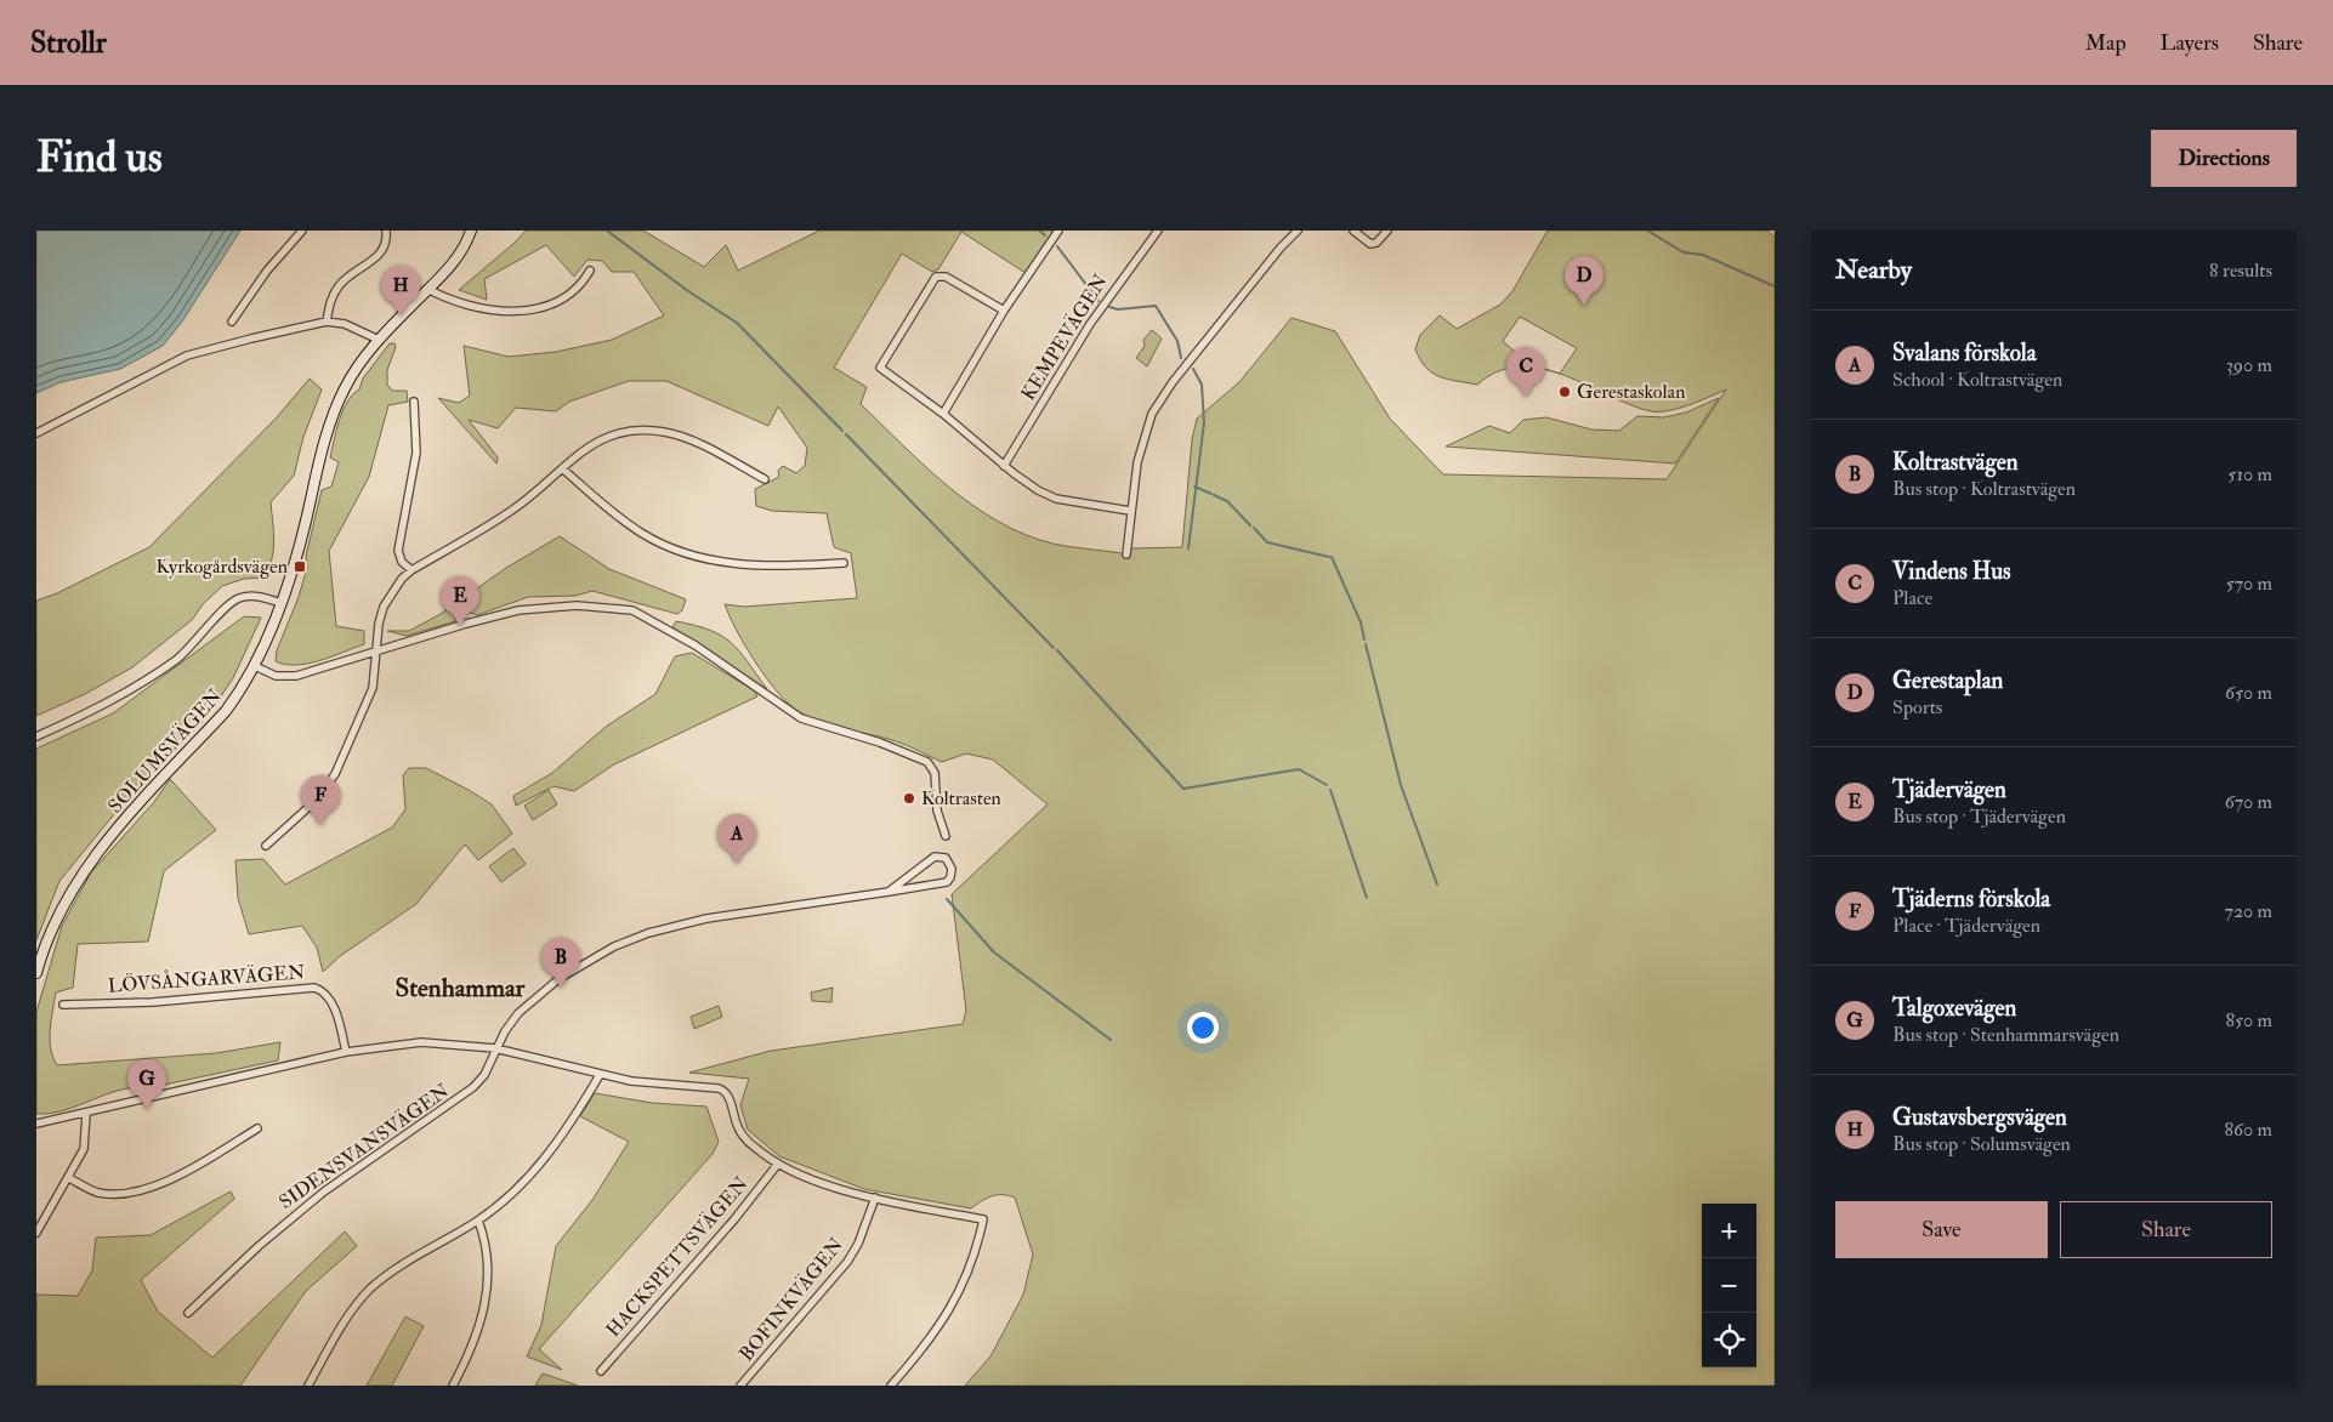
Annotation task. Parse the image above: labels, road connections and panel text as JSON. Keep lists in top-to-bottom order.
{
  "streets": {
    "main road": ["SOLUMSVÄGEN"],
    "street": [
      "KEMPEVÄGEN",
      "LÖVSÅNGARVÄGEN",
      "SIDENSVANSVÄGEN",
      "HACKSPETTSVÄGEN",
      "BOFINKVÄGEN"
    ]
  },
  "districts": ["Stenhammar"],
  "places": {
    "other": ["Gerestaskolan", "Koltrasten"],
    "transit": ["Kyrkogårdsvägen"]
  },
  "page": {
    "header": "Strollr",
    "nav": ["Map", "Layers", "Share"],
    "buttons": [
      "Directions",
      ["Save", "Share"]
    ],
    "title": "Find us",
    "heading": ["Nearby", "8 results"],
    "pins": [
      "D",
      "H",
      "C",
      "E",
      "F",
      "A",
      "B",
      "G"
    ],
    "list": [
      {
        "mark": "A",
        "name": "Svalans förskola",
        "note": "School · Koltrastvägen",
        "value": "390 m"
      },
      {
        "mark": "B",
        "name": "Koltrastvägen",
        "note": "Bus stop · Koltrastvägen",
        "value": "510 m"
      },
      {
        "mark": "C",
        "name": "Vindens Hus",
        "note": "Place",
        "value": "570 m"
      },
      {
        "mark": "D",
        "name": "Gerestaplan",
        "note": "Sports",
        "value": "650 m"
      },
      {
        "mark": "E",
        "name": "Tjädervägen",
        "note": "Bus stop · Tjädervägen",
        "value": "670 m"
      },
      {
        "mark": "F",
        "name": "Tjäderns förskola",
        "note": "Place · Tjädervägen",
        "value": "720 m"
      },
      {
        "mark": "G",
        "name": "Talgoxevägen",
        "note": "Bus stop · Stenhammarsvägen",
        "value": "850 m"
      },
      {
        "mark": "H",
        "name": "Gustavsbergsvägen",
        "note": "Bus stop · Solumsvägen",
        "value": "860 m"
      }
    ],
    "map_buttons": ["+", "−"]
  }
}
